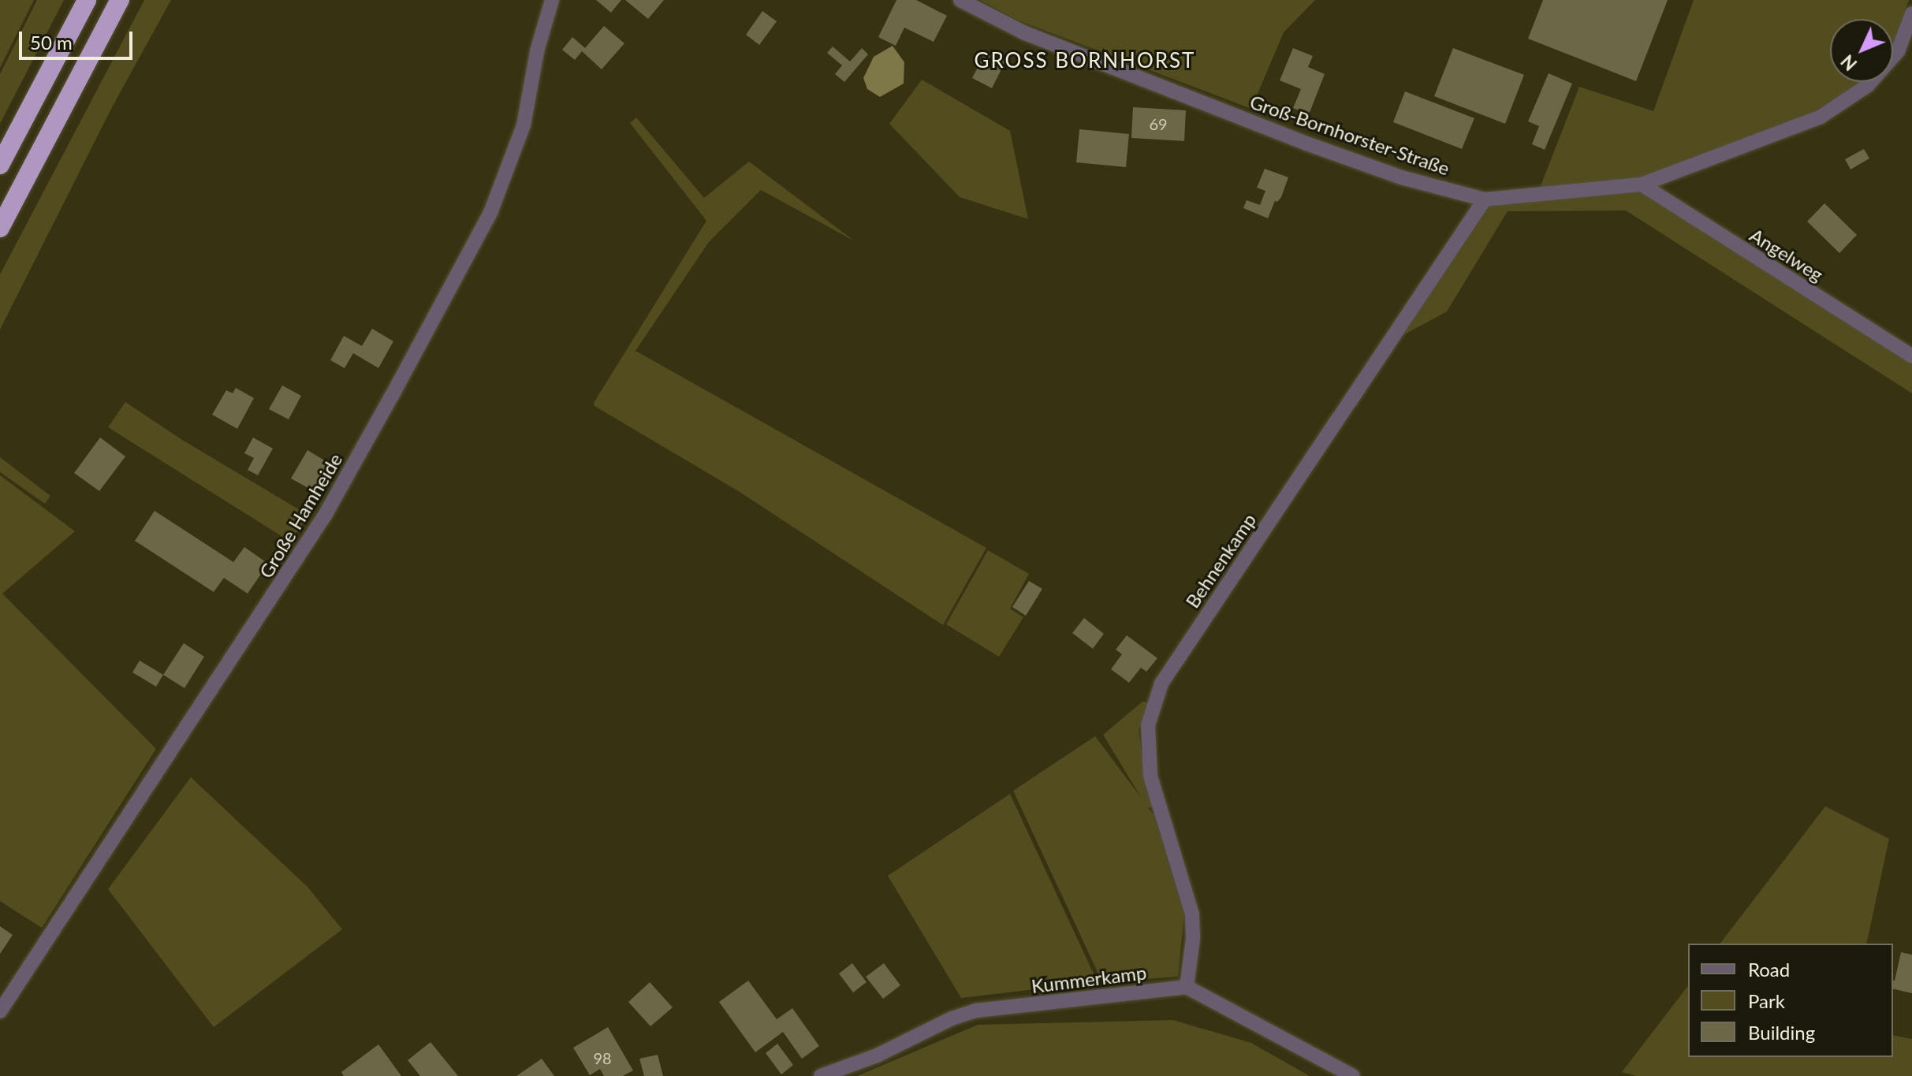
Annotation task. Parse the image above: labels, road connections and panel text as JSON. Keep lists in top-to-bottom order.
{
  "streets": {
    "street": [
      "Groß-Bornhorster-Straße",
      "Angelweg",
      "Große Hamheide",
      "Behnenkamp",
      "Kummerkamp"
    ]
  },
  "crossings": [
    ["Groß-Bornhorster-Straße", "Angelweg"],
    ["Groß-Bornhorster-Straße", "Behnenkamp"],
    ["Behnenkamp", "Kummerkamp"]
  ],
  "districts": ["GROSS BORNHORST"],
  "house_numbers": ["69", "98"],
  "legend": ["Road", "Park", "Building"],
  "scale_bar": "50 m",
  "north": "bottom left"
}
